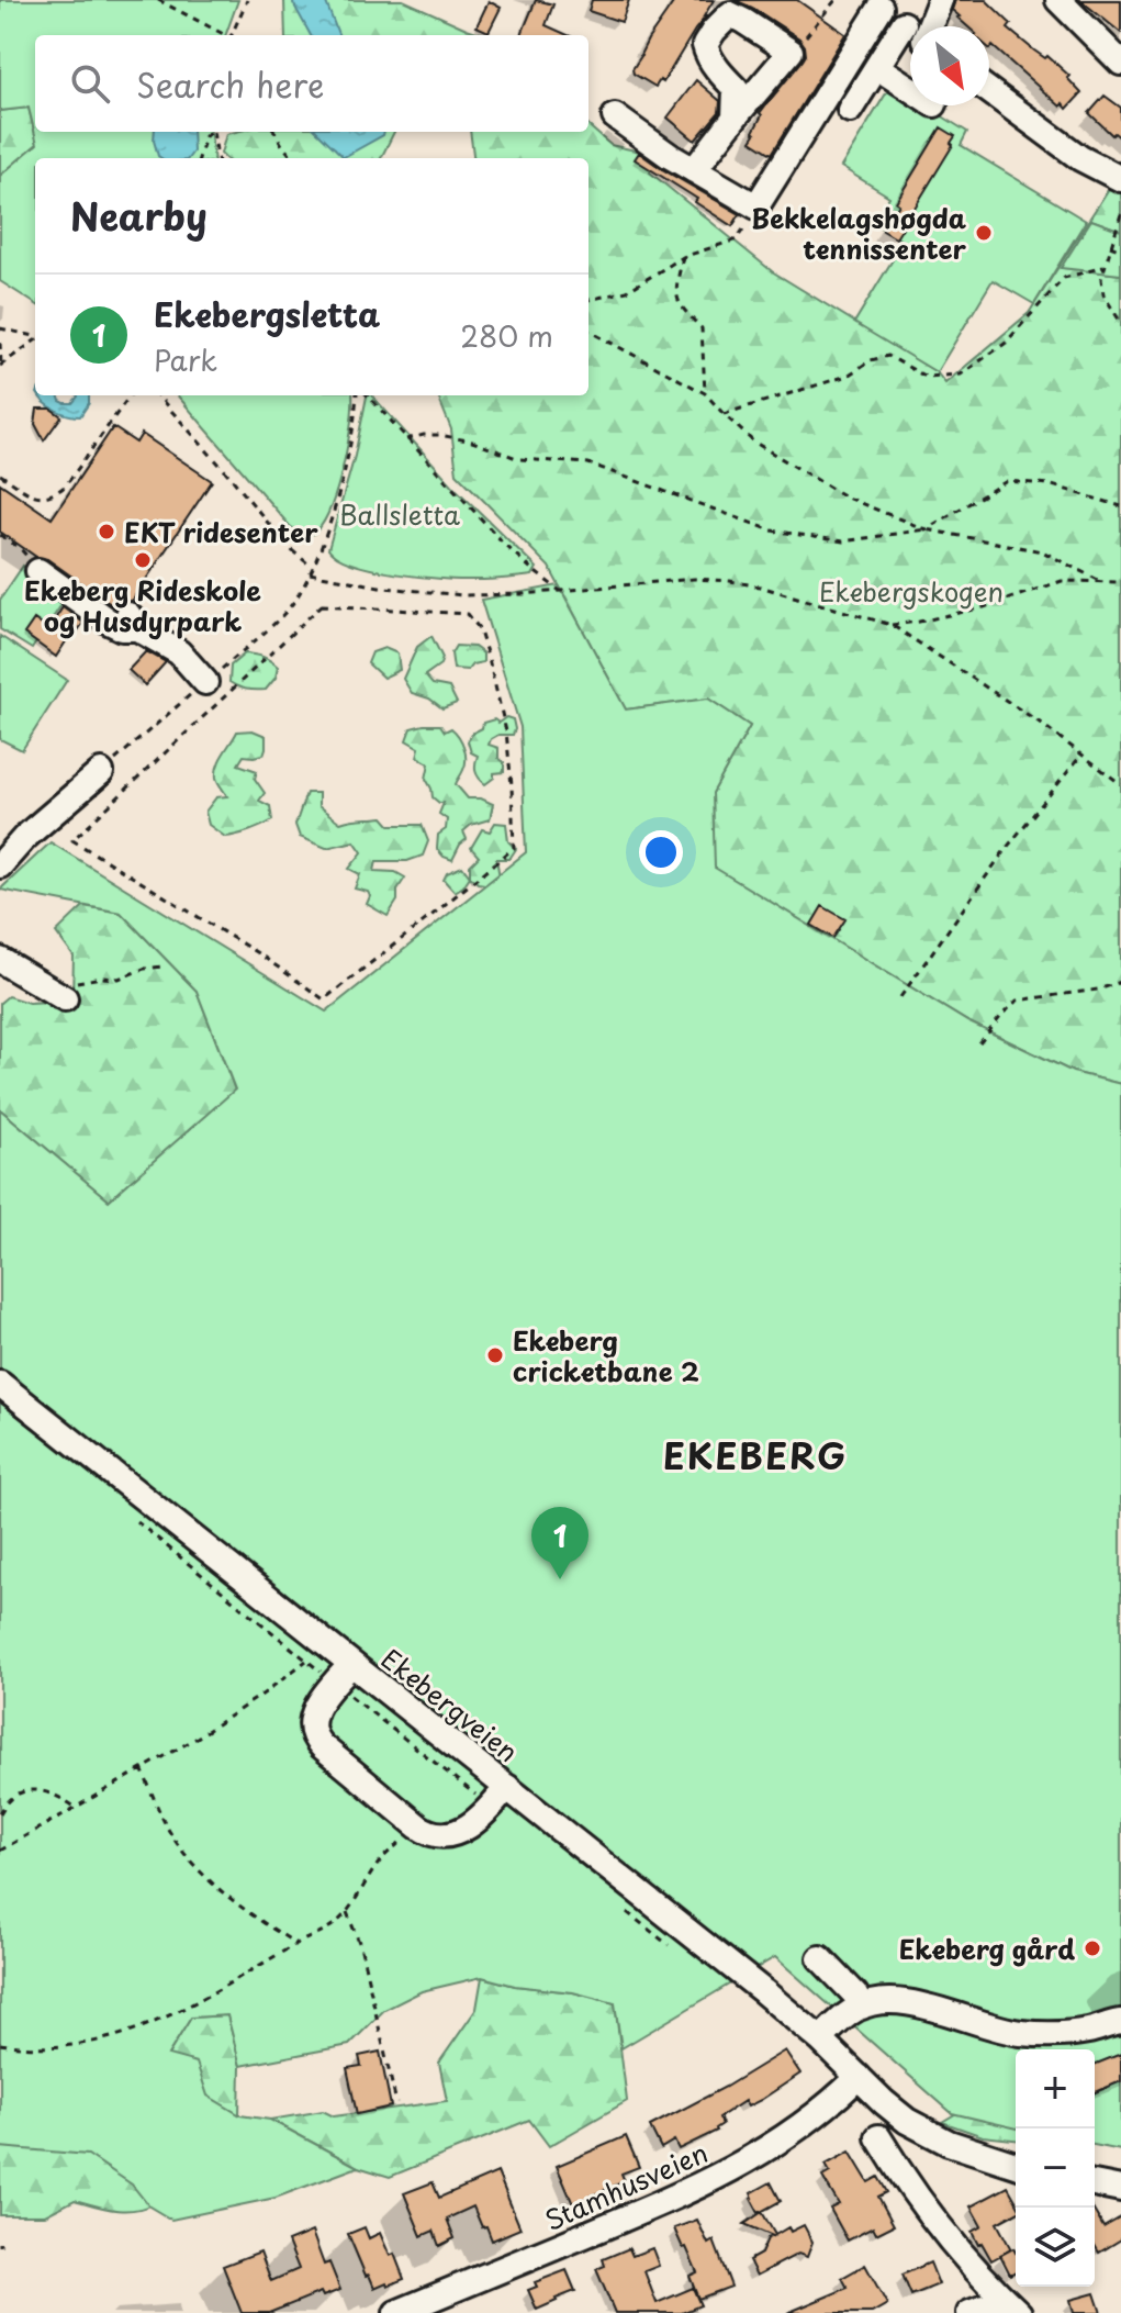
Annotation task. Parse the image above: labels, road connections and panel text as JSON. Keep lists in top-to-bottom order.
{
  "streets": {
    "street": ["Ekebergveien", "Stamhusveien"]
  },
  "crossings": [
    ["Ekebergveien", "Stamhusveien"]
  ],
  "districts": ["EKEBERG"],
  "parks": ["Ballsletta", "Ekebergskogen"],
  "places": [
    "Bekkelagshøgda tennissenter",
    "EKT ridesenter",
    "Ekeberg Rideskole og Husdyrpark",
    "Ekeberg cricketbane 2",
    "Ekeberg gård"
  ],
  "north": "bottom right",
  "page": {
    "search": "Search here",
    "heading": "Nearby",
    "list": [
      {
        "mark": "1",
        "name": "Ekebergsletta",
        "note": "Park",
        "value": "280 m"
      }
    ],
    "pins": "1",
    "map_buttons": ["+", "−"]
  }
}
